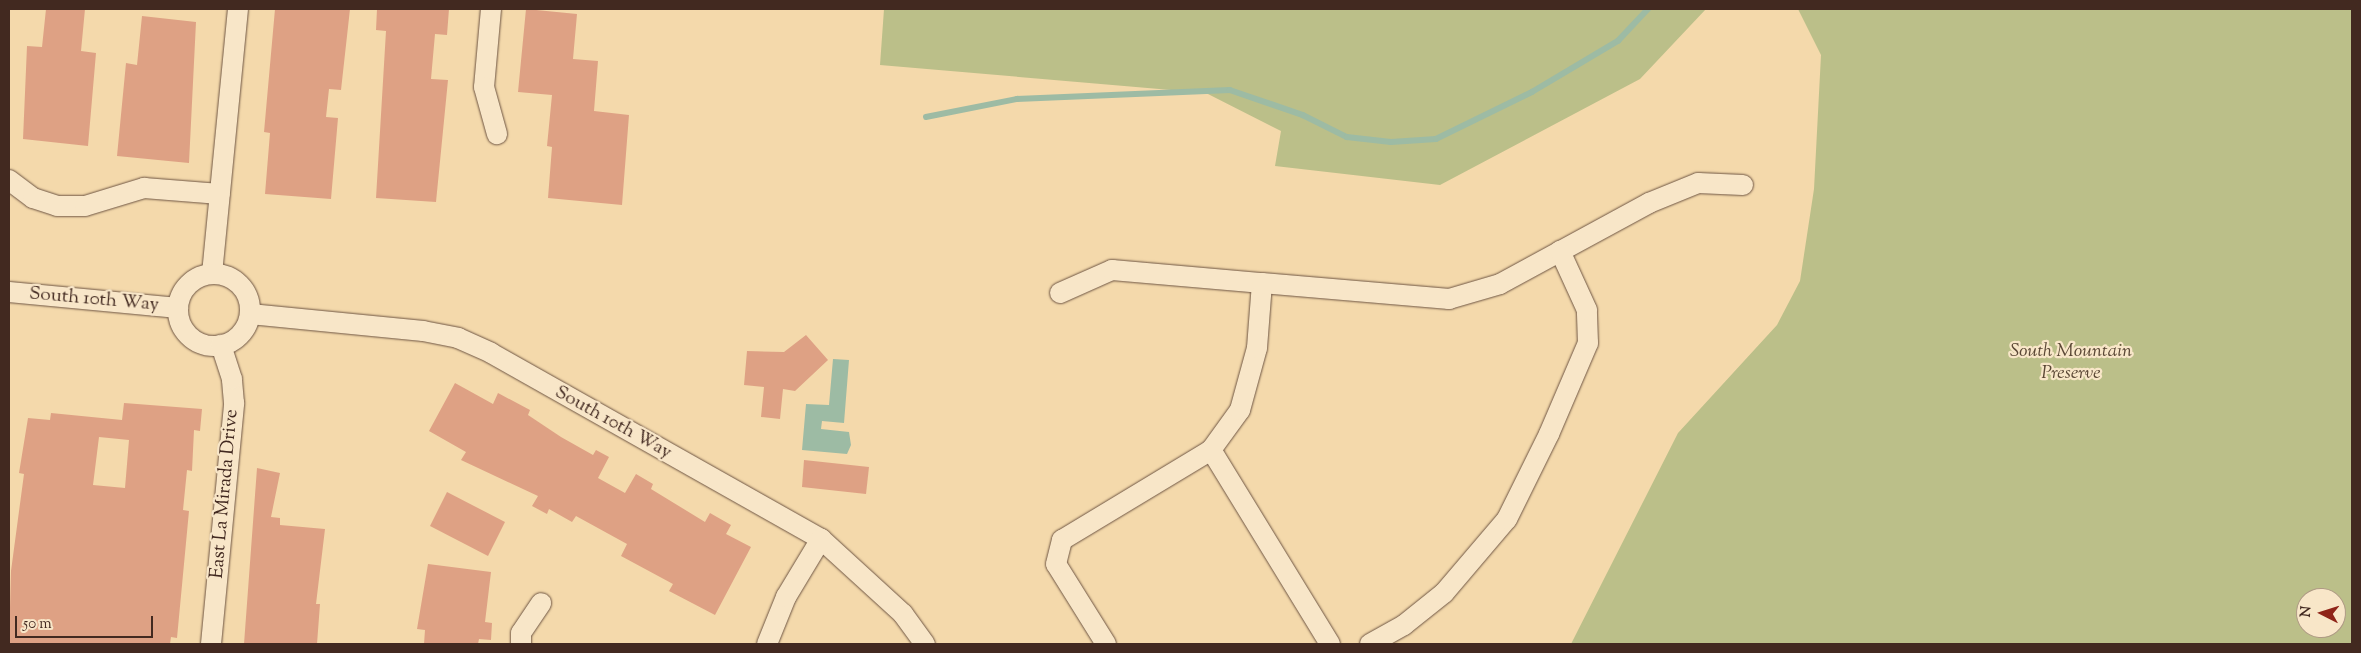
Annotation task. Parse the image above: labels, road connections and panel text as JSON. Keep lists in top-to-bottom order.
{
  "streets": {
    "street": ["South 10th Way", "East La Mirada Drive"]
  },
  "crossings": [
    ["South 10th Way", "East La Mirada Drive"]
  ],
  "parks": ["South Mountain Preserve"],
  "scale_bar": "50 m",
  "north": "left"
}
